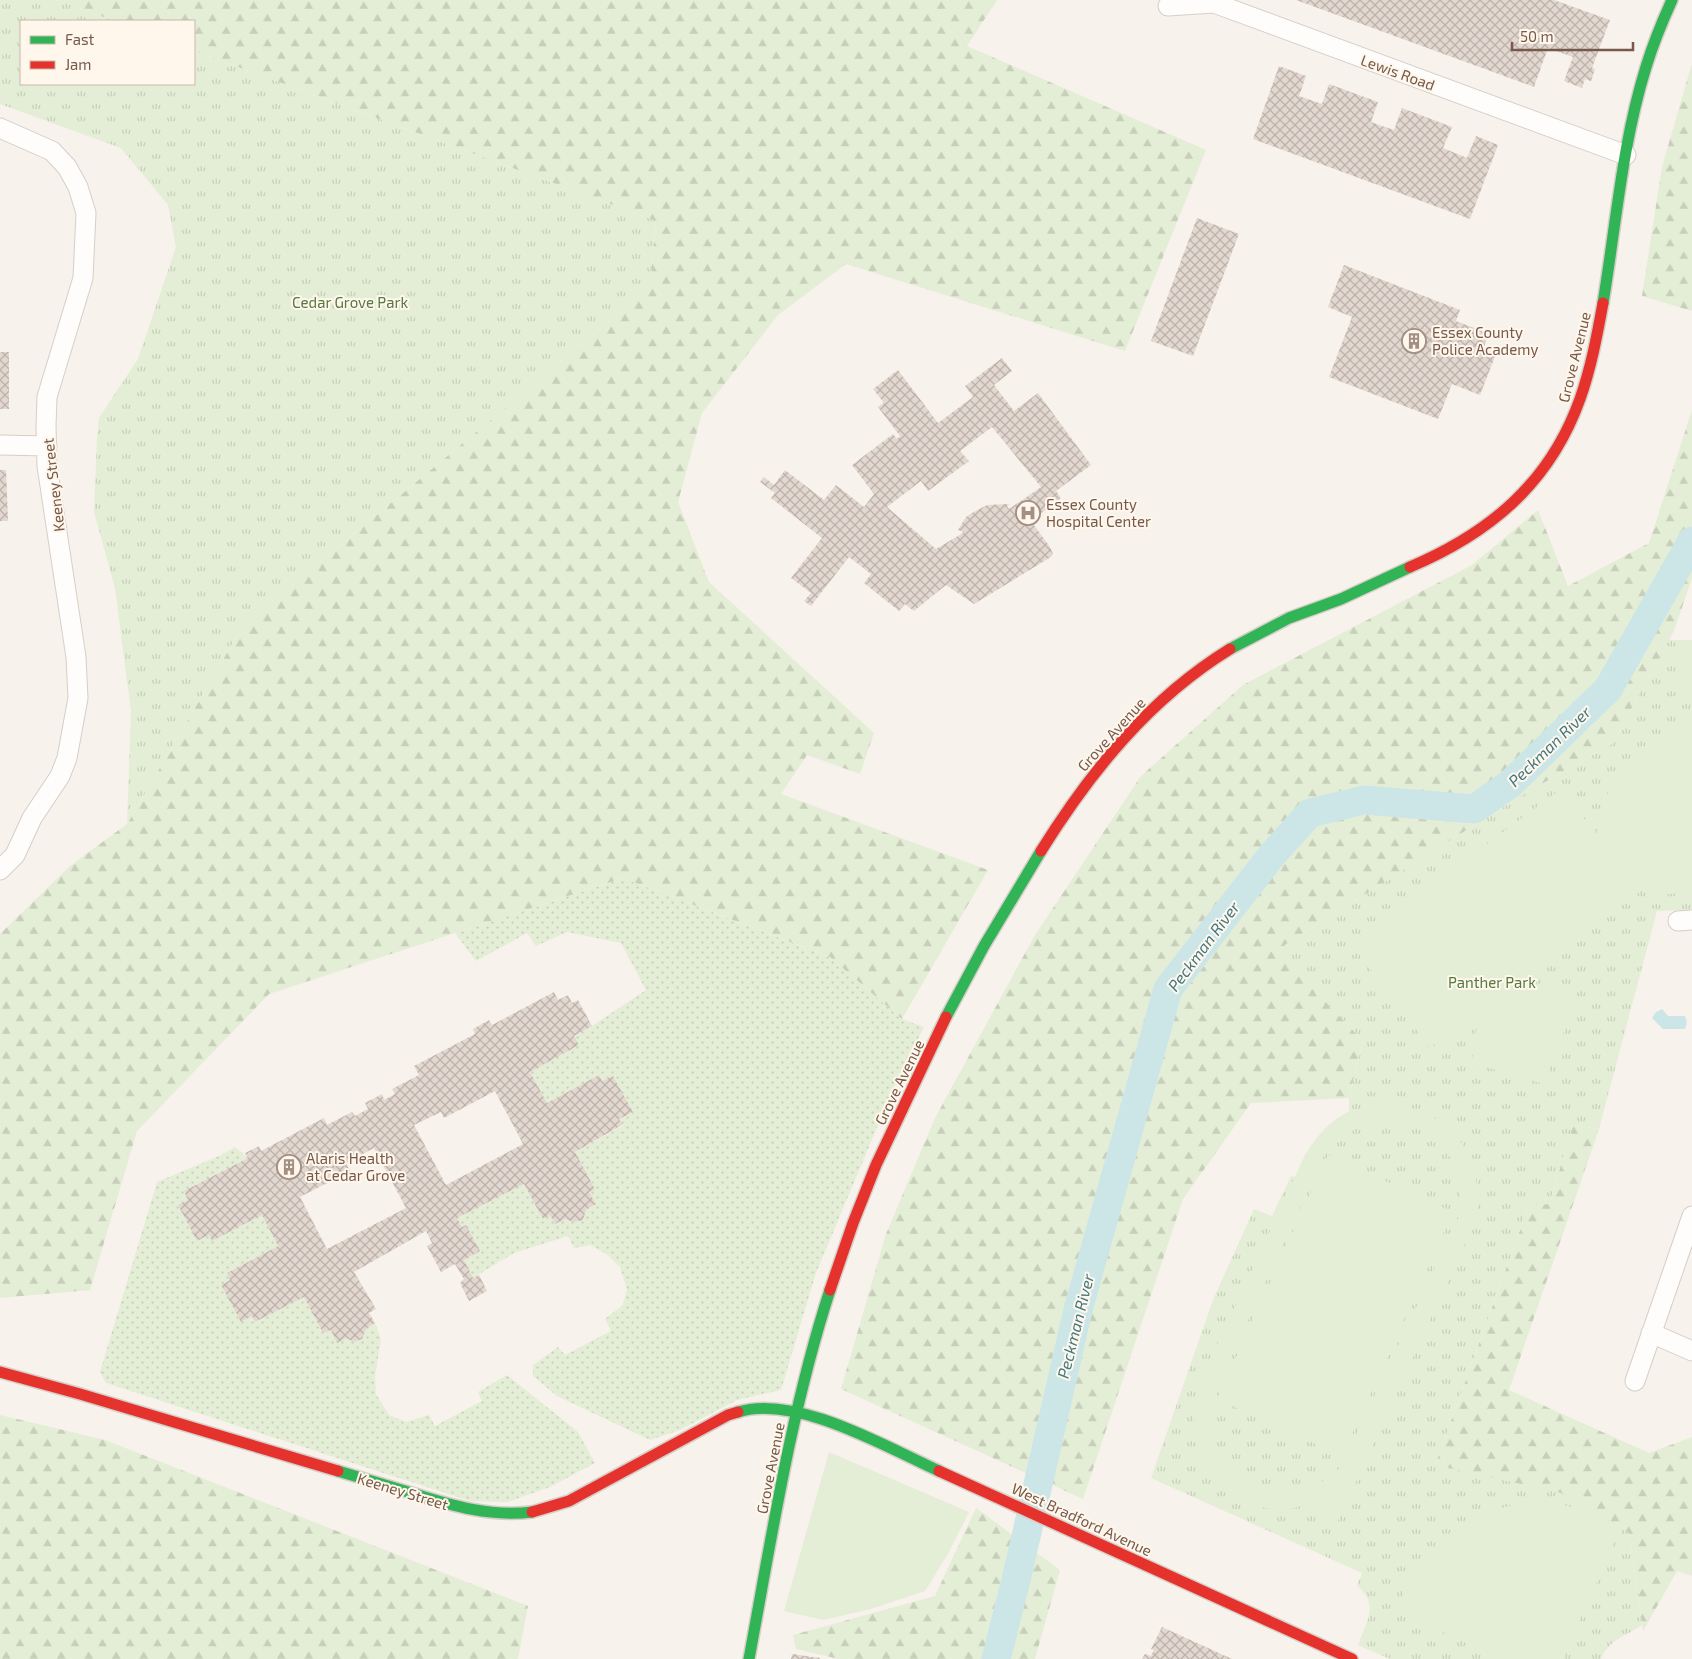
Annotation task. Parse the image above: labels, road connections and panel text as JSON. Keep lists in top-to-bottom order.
{
  "streets": {
    "street": [
      "Lewis Road",
      "Grove Avenue",
      "Keeney Street",
      "West Bradford Avenue"
    ]
  },
  "crossings": [
    ["Lewis Road", "Grove Avenue"],
    ["Grove Avenue", "Keeney Street"],
    ["Grove Avenue", "West Bradford Avenue"],
    ["Keeney Street", "West Bradford Avenue"]
  ],
  "water": ["Peckman River"],
  "parks": ["Cedar Grove Park", "Panther Park"],
  "places": {
    "building": ["Essex County Police Academy", "Alaris Health at Cedar Grove"],
    "hospital": ["Essex County Hospital Center"]
  },
  "legend": ["Fast", "Jam"],
  "scale_bar": "50 m"
}
